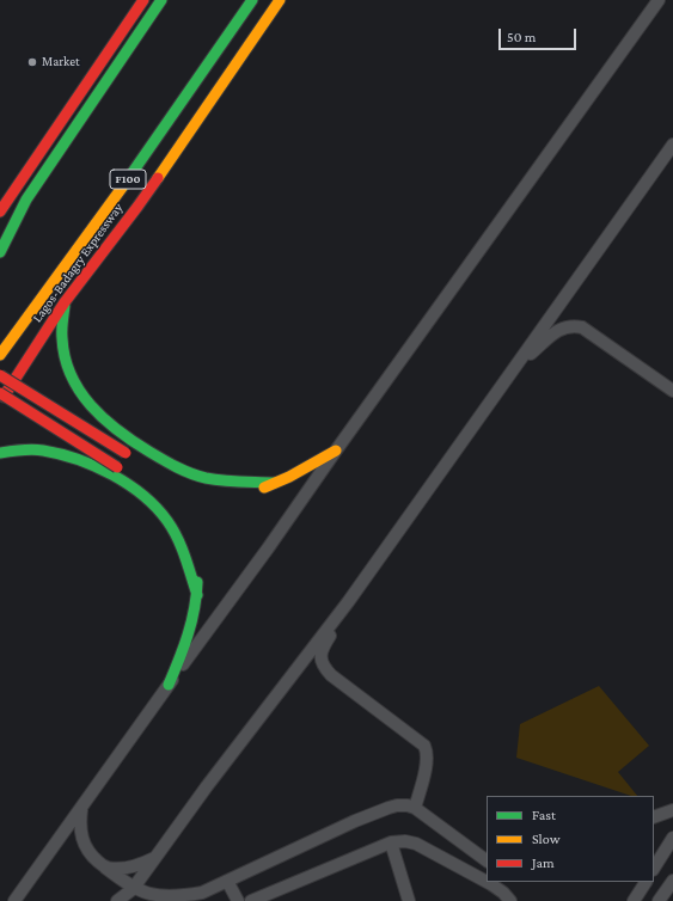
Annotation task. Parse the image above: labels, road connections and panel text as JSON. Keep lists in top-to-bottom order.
{
  "streets": {
    "main road": ["F100", "Lagos-Badagry Expressway"]
  },
  "places": ["Market"],
  "legend": ["Fast", "Slow", "Jam"],
  "scale_bar": "50 m"
}
